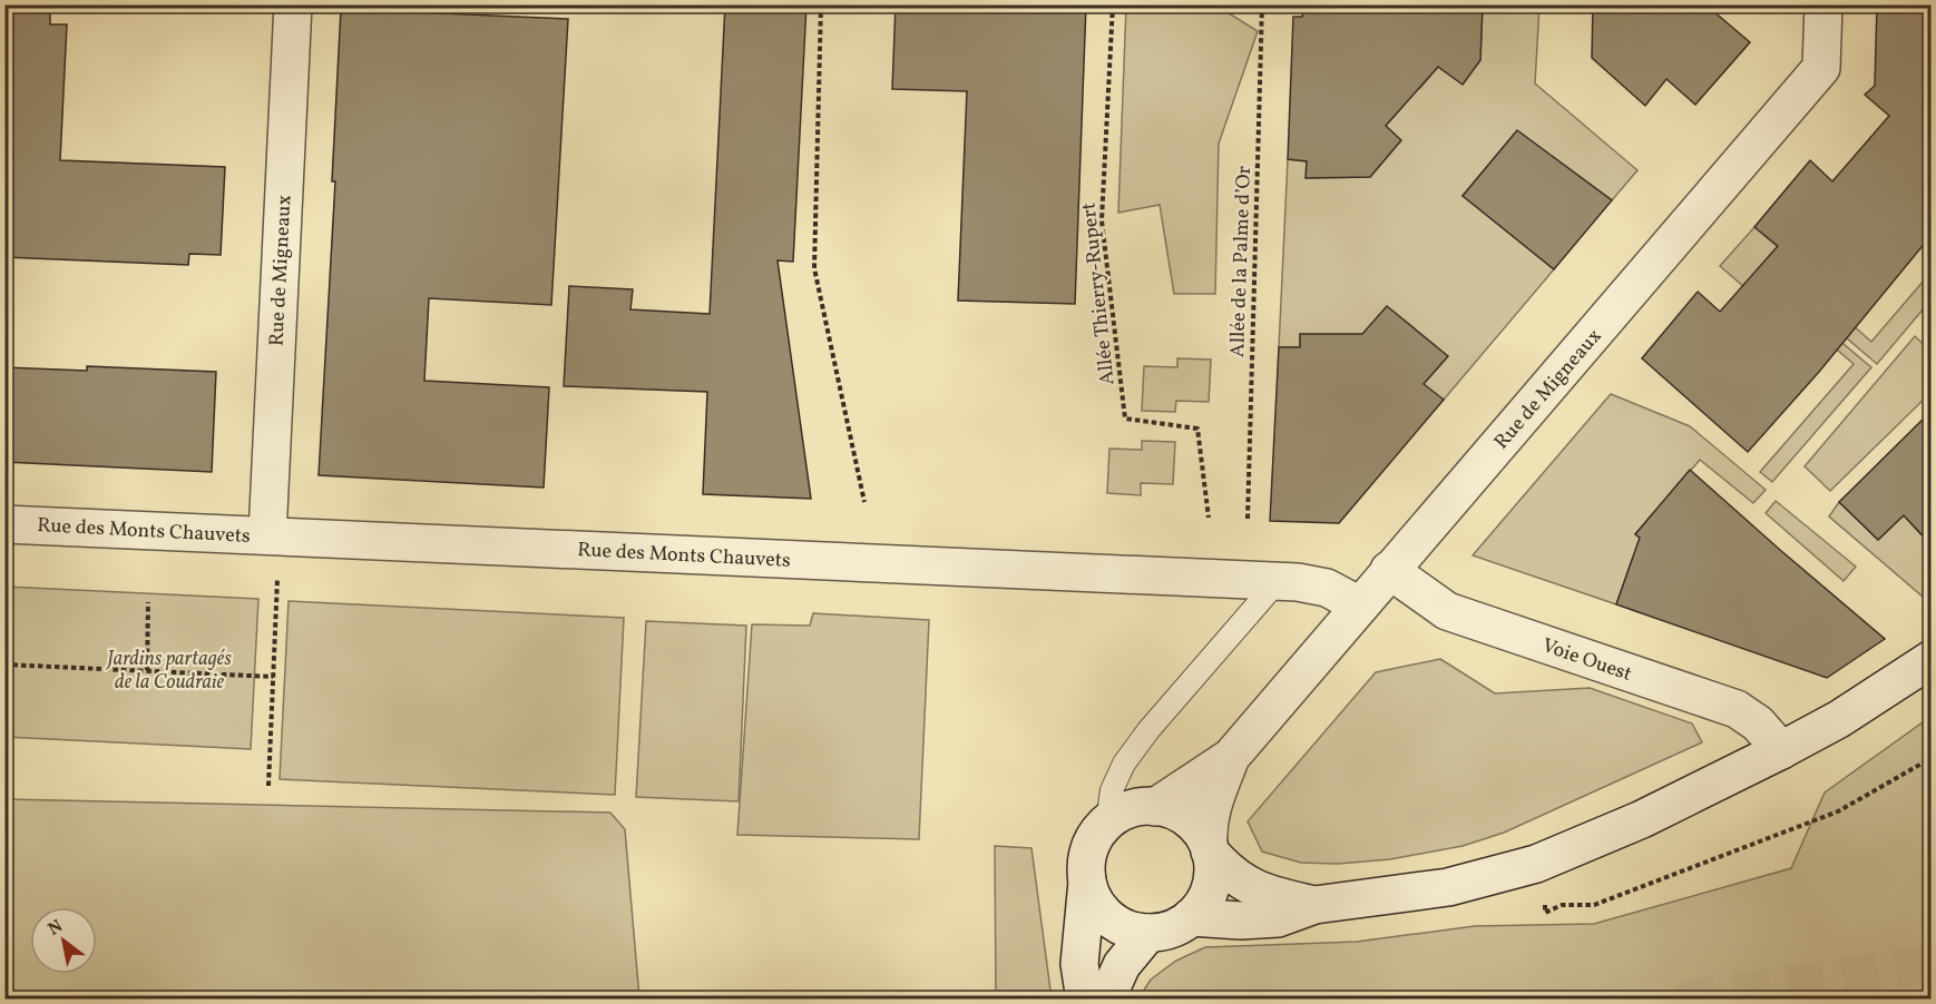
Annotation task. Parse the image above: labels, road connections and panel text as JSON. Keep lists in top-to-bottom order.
{
  "streets": {
    "street": ["Rue de Migneaux", "Rue des Monts Chauvets", "Voie Ouest"],
    "path": ["Allée de la Palme d’Or", "Allée Thierry-Rupert"]
  },
  "crossings": [
    ["Rue de Migneaux", "Rue des Monts Chauvets"],
    ["Rue de Migneaux", "Voie Ouest"]
  ],
  "parks": ["Jardins partagés de la Coudraie"],
  "north": "top left"
}
